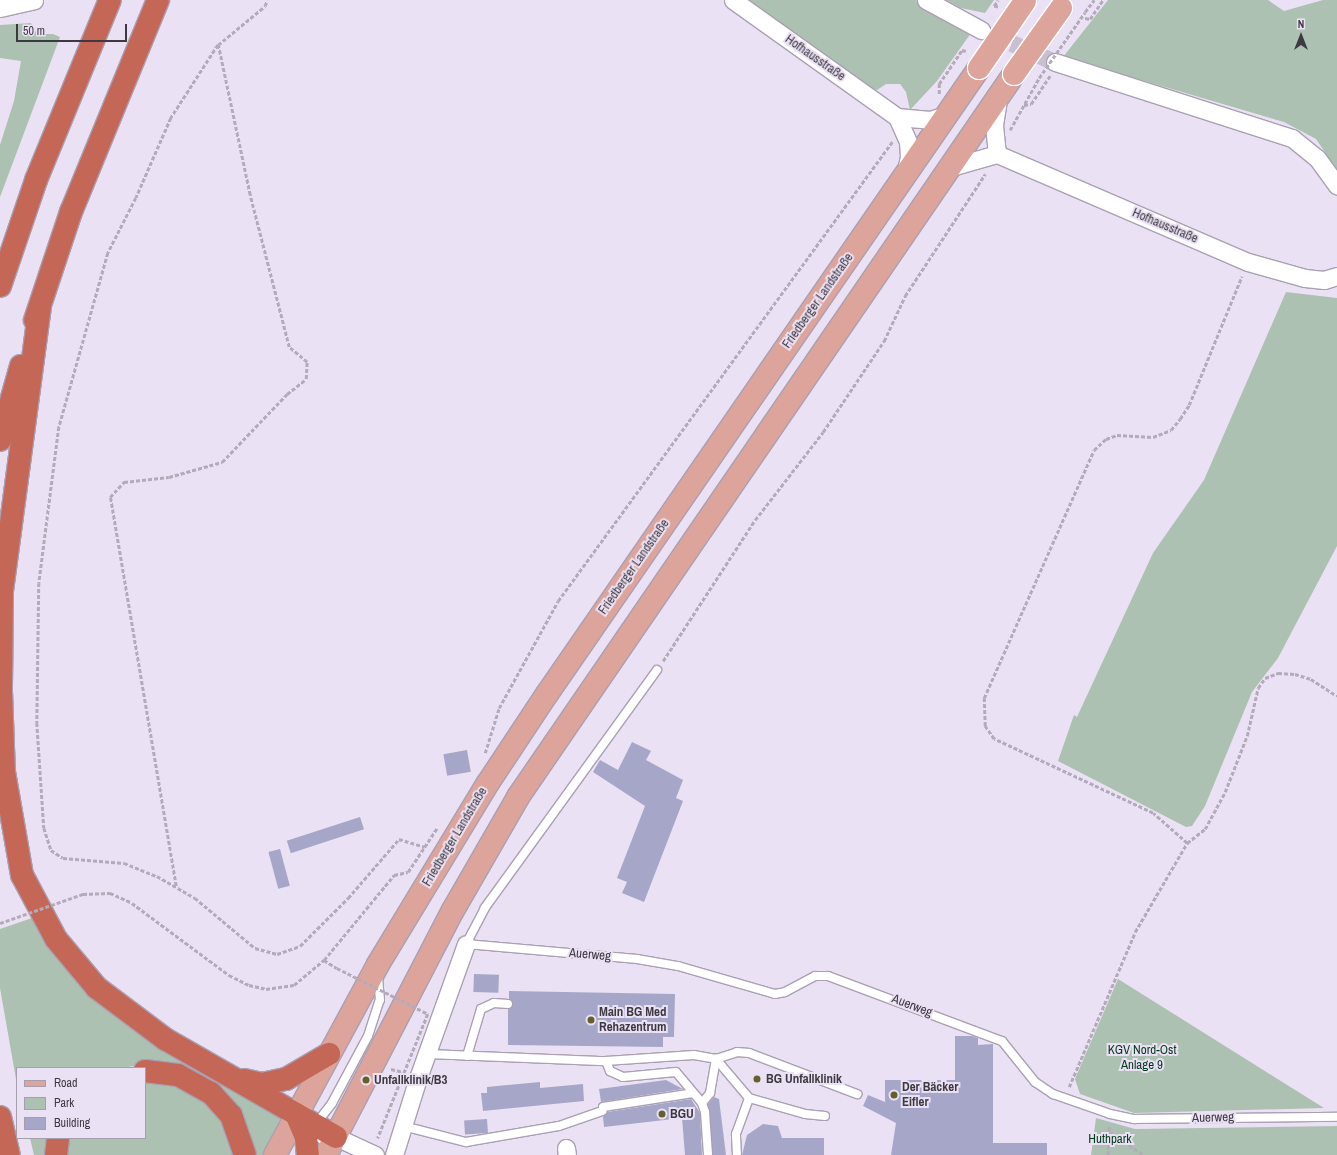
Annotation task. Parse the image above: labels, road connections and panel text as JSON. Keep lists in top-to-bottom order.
{
  "streets": {
    "main road": ["Friedberger Landstraße"],
    "street": ["Hofhausstraße"],
    "lane": ["Auerweg"]
  },
  "parks": ["KGV Nord-Ost Anlage 9", "Huthpark"],
  "places": [
    "Main BG Med Rehazentrum",
    "BG Unfallklinik",
    "Unfallklinik/B3",
    "Der Bäcker Eifler",
    "BGU"
  ],
  "legend": ["Road", "Park", "Building"],
  "scale_bar": "50 m",
  "north": "top"
}
